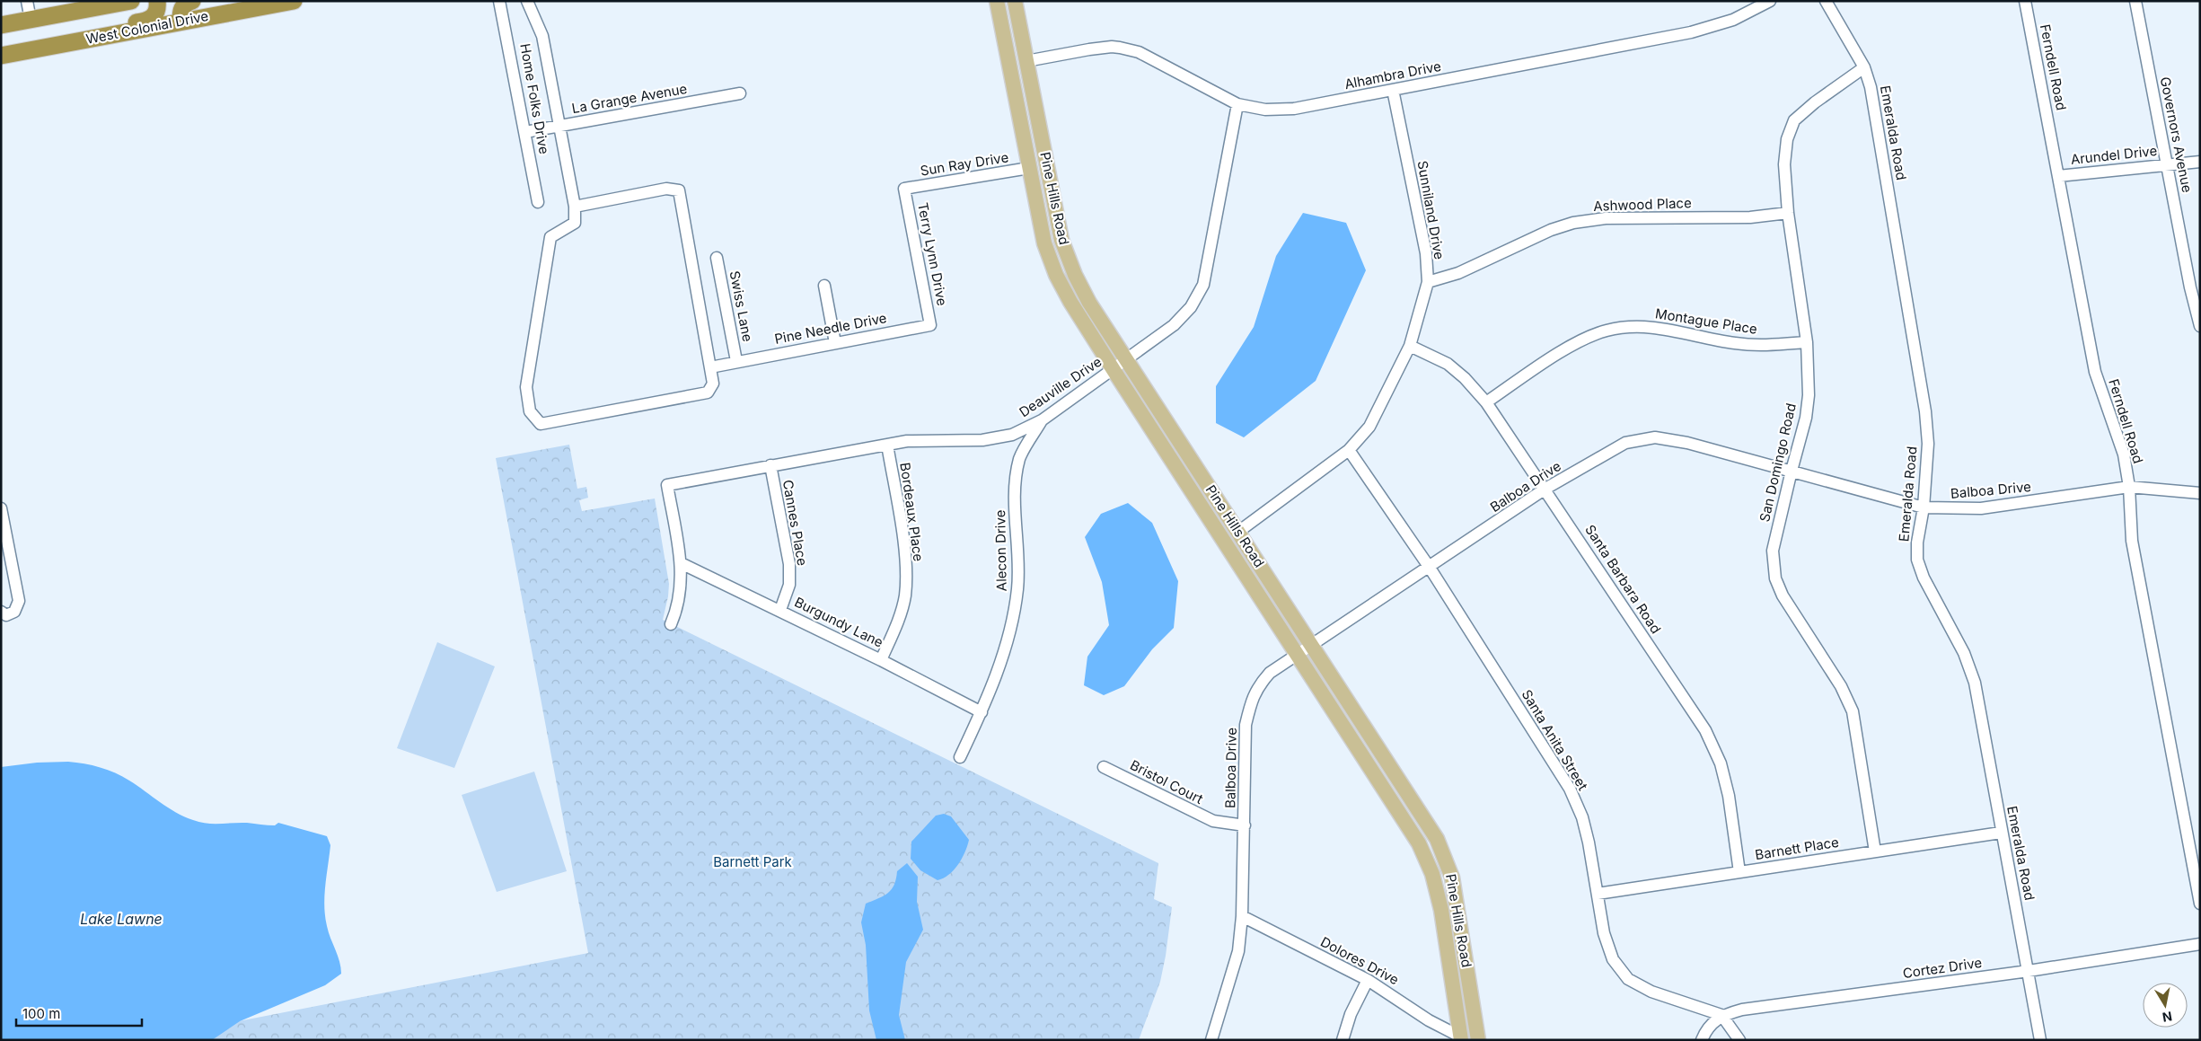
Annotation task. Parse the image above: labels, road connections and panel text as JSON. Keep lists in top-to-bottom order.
{
  "streets": {
    "highway": ["West Colonial Drive"],
    "main road": ["Pine Hills Road"],
    "street": [
      "Ferndell Road",
      "Alhambra Drive",
      "Home Folks Drive",
      "La Grange Avenue",
      "Emeralda Road",
      "Governors Avenue",
      "Arundel Drive",
      "Sun Ray Drive",
      "Ashwood Place",
      "Sunniland Drive",
      "Terry Lynn Drive",
      "Swiss Lane",
      "Montague Place",
      "Pine Needle Drive",
      "Deauville Drive",
      "San Domingo Road",
      "Balboa Drive",
      "Bordeaux Place",
      "Cannes Place",
      "Alecon Drive",
      "Santa Barbara Road",
      "Burgundy Lane",
      "Santa Anita Street",
      "Bristol Court",
      "Barnett Place",
      "Dolores Drive",
      "Cortez Drive"
    ]
  },
  "crossings": [
    ["Ferndell Road", "Arundel Drive"],
    ["Ferndell Road", "Balboa Drive"],
    ["Alhambra Drive", "Pine Hills Road"],
    ["Alhambra Drive", "Sunniland Drive"],
    ["Alhambra Drive", "Deauville Drive"],
    ["Home Folks Drive", "La Grange Avenue"],
    ["Emeralda Road", "San Domingo Road"],
    ["Emeralda Road", "Balboa Drive"],
    ["Emeralda Road", "Barnett Place"],
    ["Emeralda Road", "Cortez Drive"],
    ["Governors Avenue", "Arundel Drive"],
    ["Sun Ray Drive", "Pine Hills Road"],
    ["Sun Ray Drive", "Terry Lynn Drive"],
    ["Pine Hills Road", "Sunniland Drive"],
    ["Pine Hills Road", "Deauville Drive"],
    ["Pine Hills Road", "Balboa Drive"],
    ["Pine Hills Road", "Dolores Drive"],
    ["Ashwood Place", "Sunniland Drive"],
    ["Ashwood Place", "San Domingo Road"],
    ["Sunniland Drive", "Santa Barbara Road"],
    ["Sunniland Drive", "Santa Anita Street"],
    ["Terry Lynn Drive", "Pine Needle Drive"],
    ["Swiss Lane", "Pine Needle Drive"],
    ["Montague Place", "San Domingo Road"],
    ["Montague Place", "Santa Barbara Road"],
    ["Deauville Drive", "Bordeaux Place"],
    ["Deauville Drive", "Cannes Place"],
    ["Deauville Drive", "Alecon Drive"],
    ["Deauville Drive", "Burgundy Lane"],
    ["San Domingo Road", "Balboa Drive"],
    ["San Domingo Road", "Barnett Place"],
    ["Balboa Drive", "Santa Barbara Road"],
    ["Balboa Drive", "Santa Anita Street"],
    ["Balboa Drive", "Bristol Court"],
    ["Balboa Drive", "Dolores Drive"],
    ["Bordeaux Place", "Burgundy Lane"],
    ["Cannes Place", "Burgundy Lane"],
    ["Alecon Drive", "Burgundy Lane"],
    ["Santa Barbara Road", "Barnett Place"],
    ["Santa Anita Street", "Barnett Place"],
    ["Santa Anita Street", "Cortez Drive"]
  ],
  "water": ["Lake Lawne"],
  "parks": ["Barnett Park"],
  "scale_bar": "100 m",
  "north": "bottom"
}
